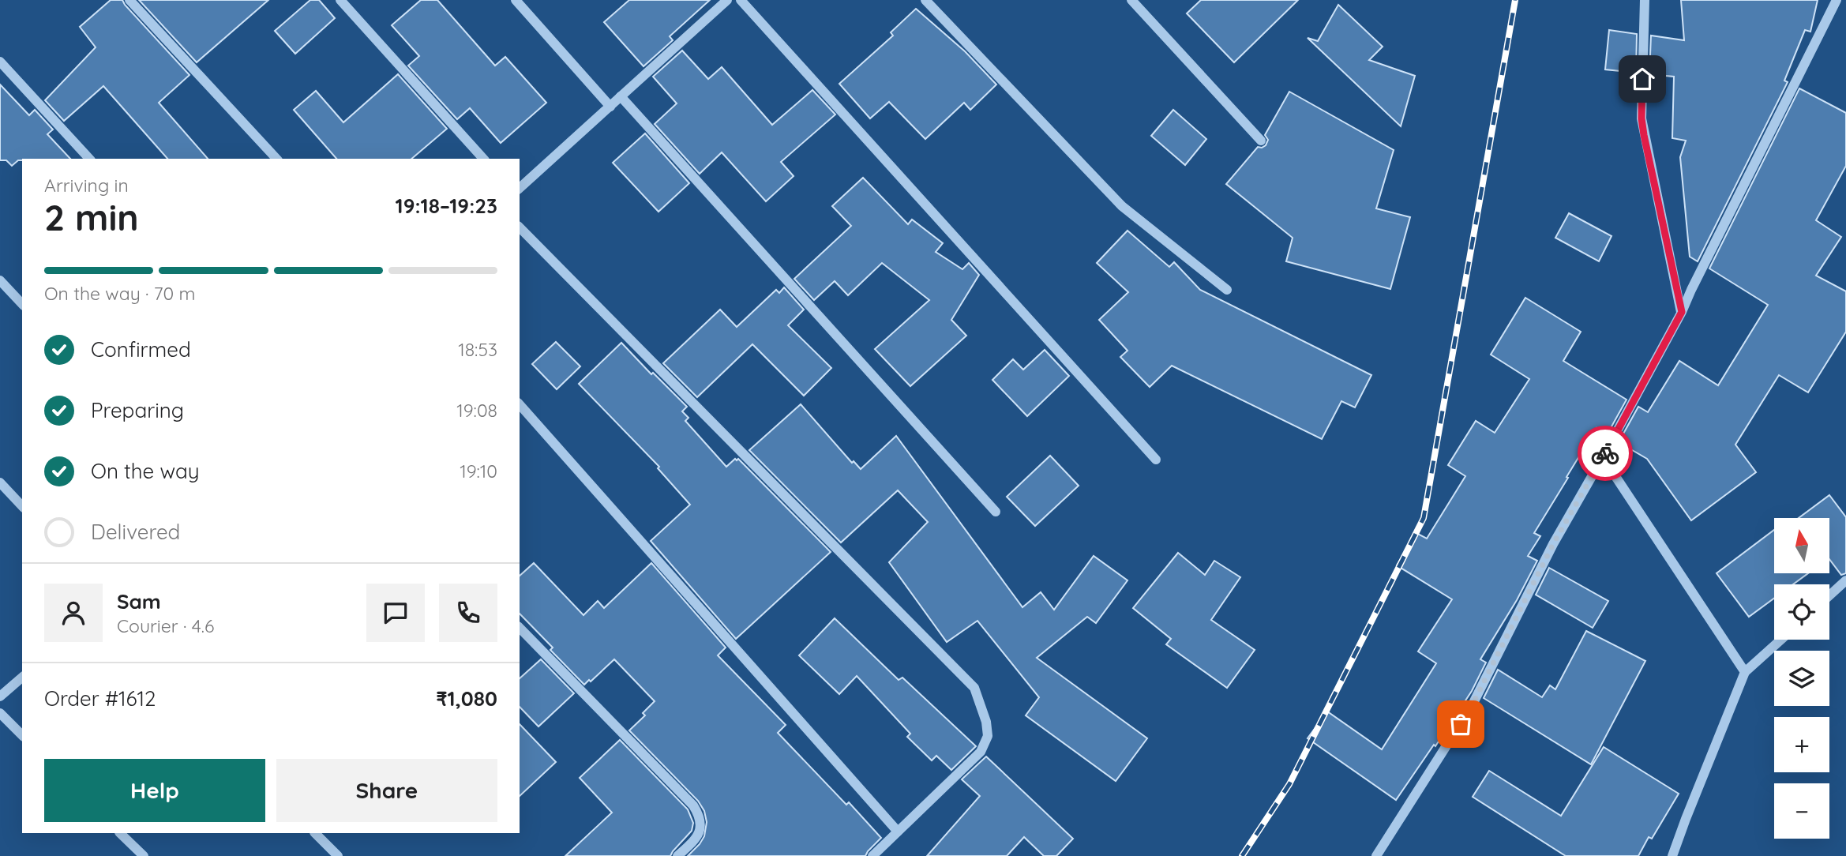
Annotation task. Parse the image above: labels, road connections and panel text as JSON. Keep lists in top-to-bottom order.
{
  "north": "top",
  "page": {
    "heading": ["2 min", "Arriving in", "19:18–19:23"],
    "panel": [
      "Sam",
      "Courier · 4.6",
      "Order #1612",
      "₹1,080"
    ],
    "bar": "On the way · 70 m",
    "list": [
      ["Confirmed", "18:53"],
      ["Preparing", "19:08"],
      ["On the way", "19:10"],
      "Delivered"
    ],
    "map_buttons": ["+", "−"],
    "buttons": ["Help", "Share"]
  }
}
